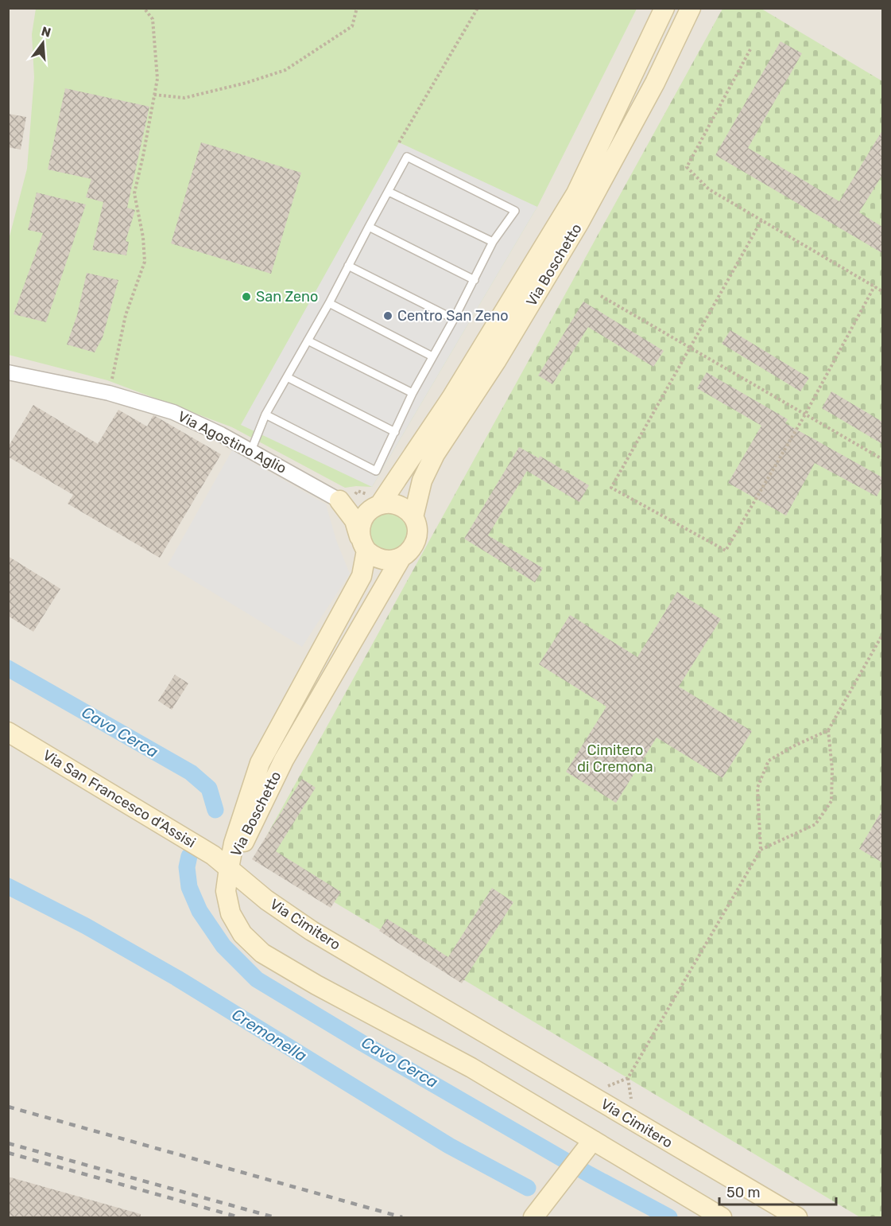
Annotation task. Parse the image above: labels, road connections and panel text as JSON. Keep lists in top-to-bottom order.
{
  "streets": {
    "street": [
      "Via Boschetto",
      "Via Agostino Aglio",
      "Via San Francesco d'Assisi",
      "Via Cimitero"
    ]
  },
  "crossings": [
    ["Via Boschetto", "Via Agostino Aglio"],
    ["Via Boschetto", "Via San Francesco d'Assisi"],
    ["Via Boschetto", "Via Cimitero"],
    ["Via San Francesco d'Assisi", "Via Cimitero"]
  ],
  "water": ["Cavo Cerca", "Cremonella"],
  "parks": ["Cimitero di Cremona"],
  "places": ["San Zeno", "Centro San Zeno"],
  "scale_bar": "50 m",
  "north": "top"
}
